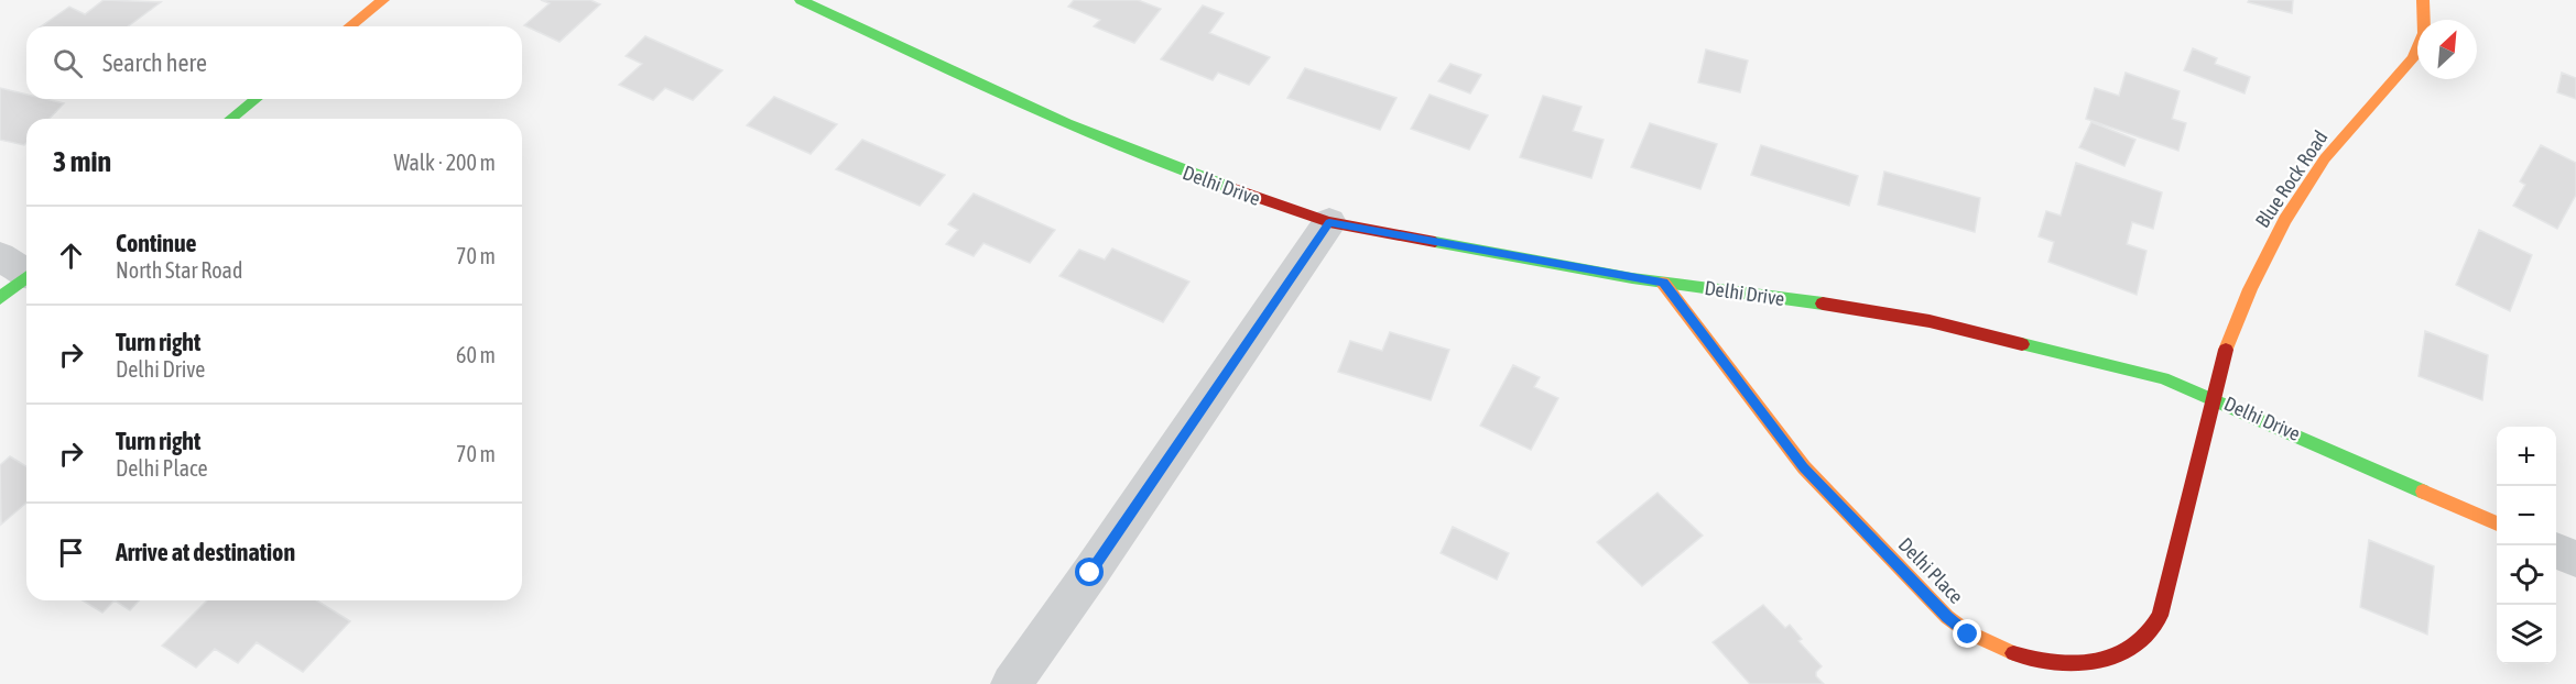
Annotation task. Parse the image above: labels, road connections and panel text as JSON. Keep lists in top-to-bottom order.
{
  "streets": {
    "street": ["Blue Rock Road", "Delhi Drive", "Delhi Place"]
  },
  "crossings": [
    ["Blue Rock Road", "Delhi Drive"],
    ["Blue Rock Road", "Delhi Place"],
    ["Delhi Drive", "Delhi Place"]
  ],
  "north": "top right",
  "page": {
    "search": "Search here",
    "heading": ["3 min", "Walk · 200 m"],
    "list": [
      ["Continue", "North Star Road", "70 m"],
      ["Turn right", "Delhi Drive", "60 m"],
      ["Turn right", "Delhi Place", "70 m"],
      "Arrive at destination"
    ],
    "map_buttons": ["+", "−"]
  }
}
